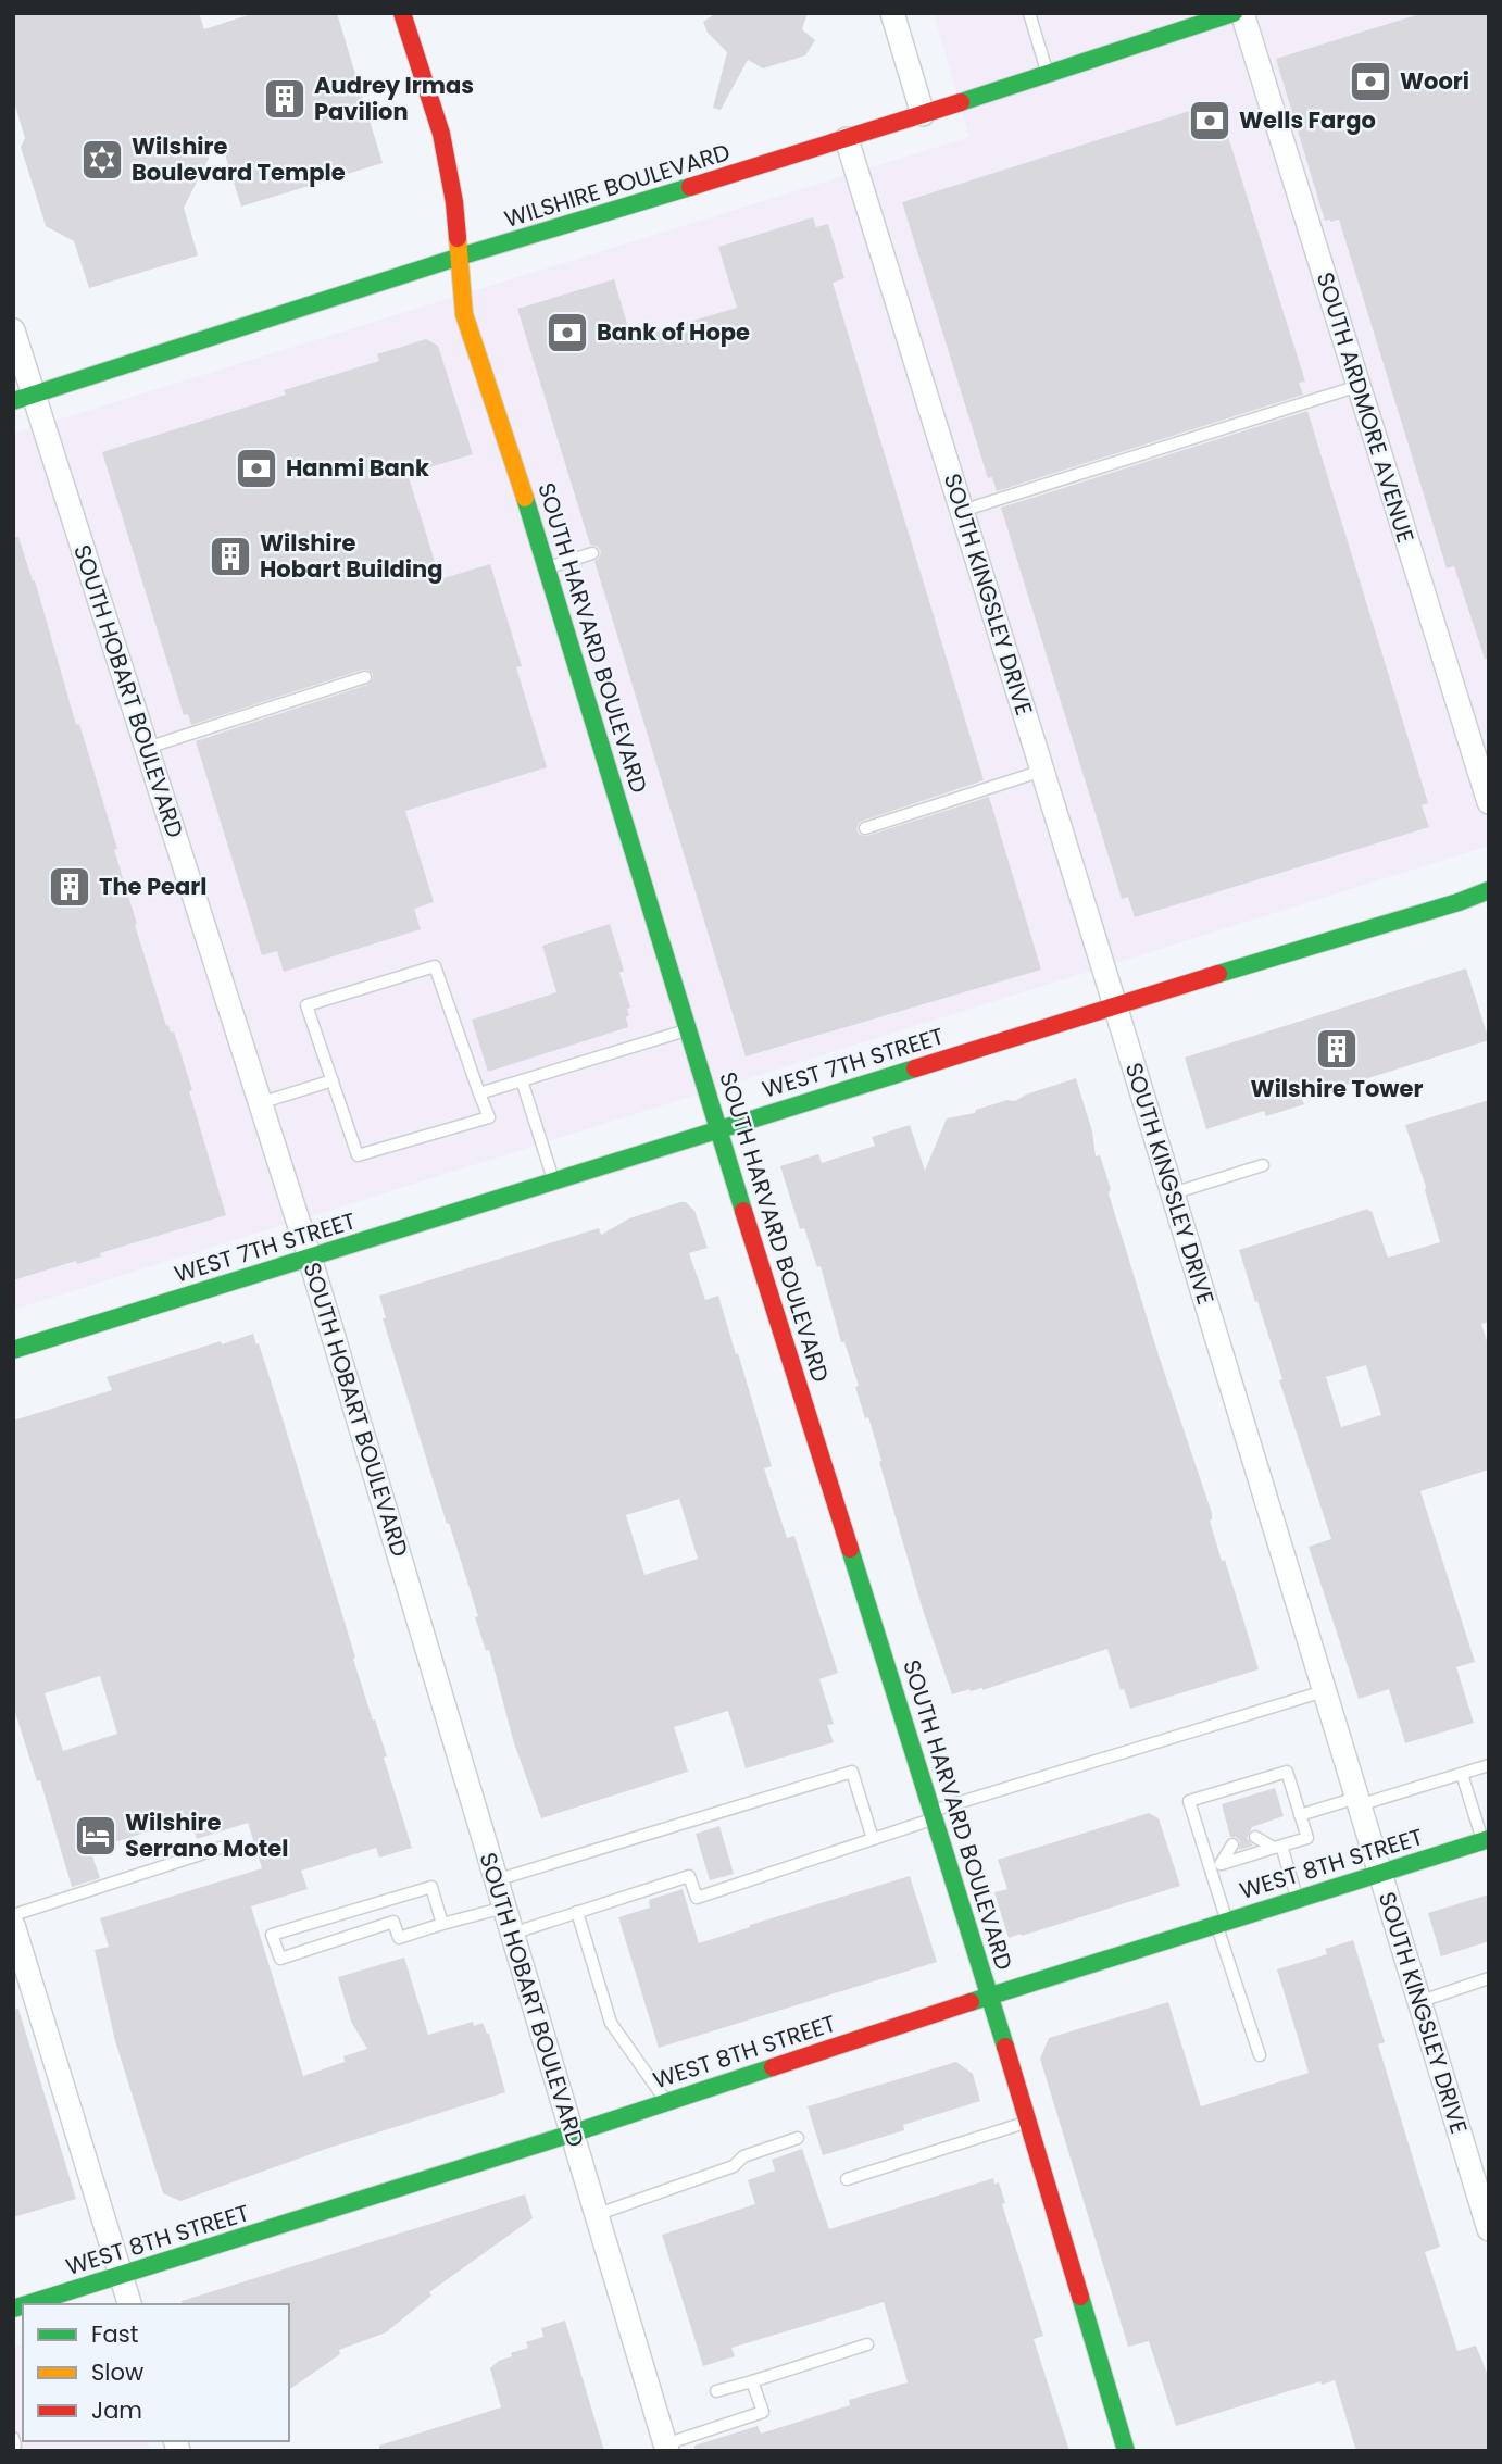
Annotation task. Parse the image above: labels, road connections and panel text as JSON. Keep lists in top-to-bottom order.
{
  "streets": {
    "street": [
      "WILSHIRE BOULEVARD",
      "SOUTH ARDMORE AVENUE",
      "SOUTH KINGSLEY DRIVE",
      "SOUTH HARVARD BOULEVARD",
      "SOUTH HOBART BOULEVARD",
      "WEST 7TH STREET",
      "WEST 8TH STREET"
    ]
  },
  "crossings": [
    ["WILSHIRE BOULEVARD", "SOUTH KINGSLEY DRIVE"],
    ["WILSHIRE BOULEVARD", "SOUTH HARVARD BOULEVARD"],
    ["WILSHIRE BOULEVARD", "SOUTH HOBART BOULEVARD"],
    ["SOUTH KINGSLEY DRIVE", "WEST 7TH STREET"],
    ["SOUTH KINGSLEY DRIVE", "WEST 8TH STREET"],
    ["SOUTH HARVARD BOULEVARD", "WEST 7TH STREET"],
    ["SOUTH HARVARD BOULEVARD", "WEST 8TH STREET"],
    ["SOUTH HOBART BOULEVARD", "WEST 7TH STREET"],
    ["SOUTH HOBART BOULEVARD", "WEST 8TH STREET"]
  ],
  "places": {
    "bank": [
      "Woori",
      "Wells Fargo",
      "Bank of Hope",
      "Hanmi Bank"
    ],
    "building": [
      "Audrey Irmas Pavilion",
      "Wilshire Hobart Building",
      "The Pearl",
      "Wilshire Tower"
    ],
    "synagogue": ["Wilshire Boulevard Temple"],
    "hotel": ["Wilshire Serrano Motel"]
  },
  "legend": ["Fast", "Slow", "Jam"]
}
